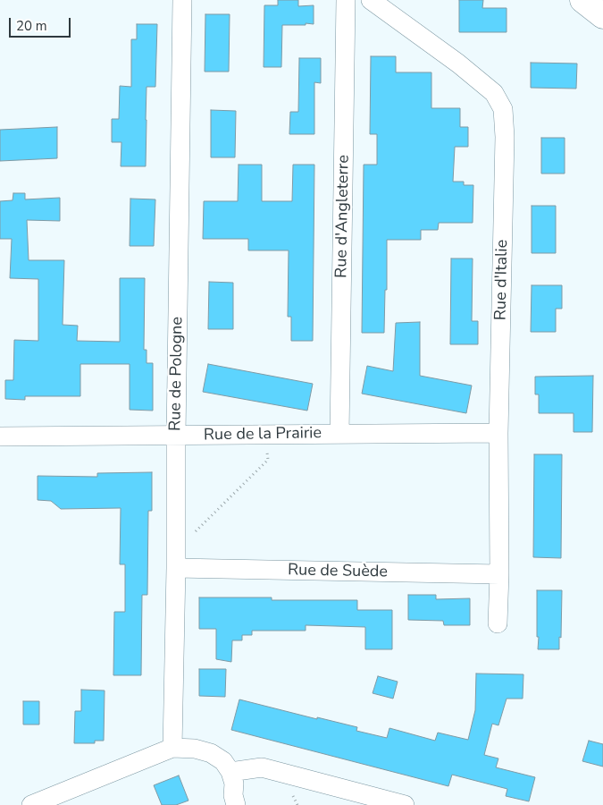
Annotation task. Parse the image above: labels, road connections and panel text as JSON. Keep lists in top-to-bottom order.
{
  "streets": {
    "street": [
      "Rue d'Angleterre",
      "Rue d'Italie",
      "Rue de Pologne",
      "Rue de la Prairie",
      "Rue de Suède"
    ]
  },
  "crossings": [
    ["Rue d'Angleterre", "Rue de la Prairie"],
    ["Rue d'Italie", "Rue de la Prairie"],
    ["Rue d'Italie", "Rue de Suède"],
    ["Rue de Pologne", "Rue de la Prairie"],
    ["Rue de Pologne", "Rue de Suède"]
  ],
  "scale_bar": "20 m"
}
